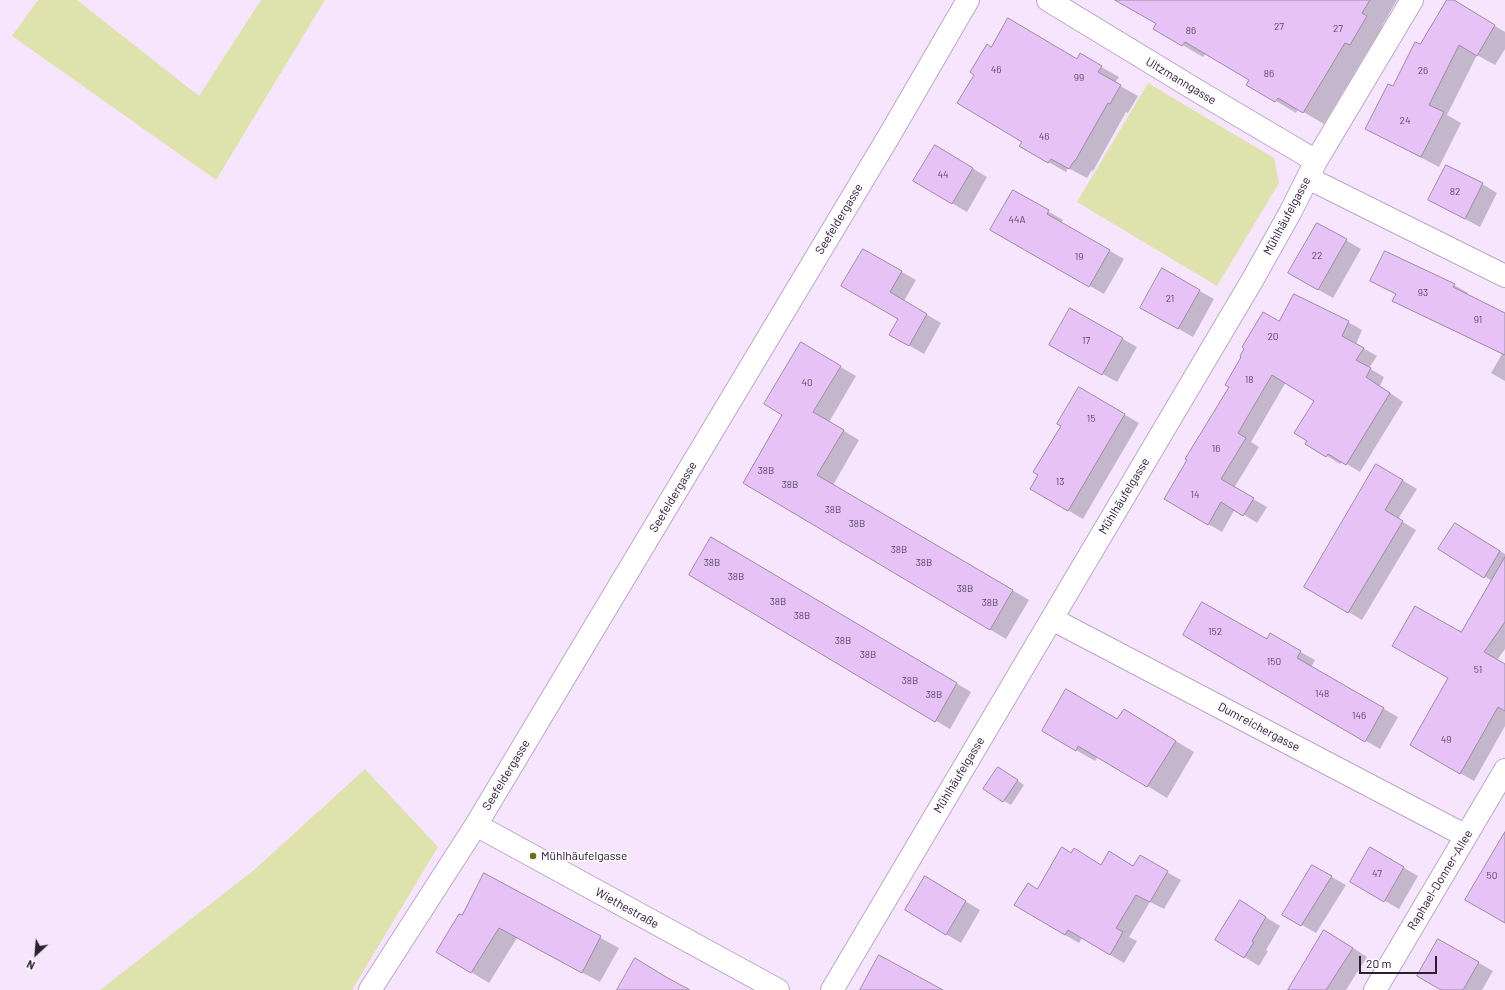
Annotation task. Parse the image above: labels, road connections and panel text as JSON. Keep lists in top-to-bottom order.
{
  "streets": {
    "street": [
      "Ultzmanngasse",
      "Mühlhäufelgasse",
      "Seefeldergasse",
      "Dumreichergasse",
      "Raphael-Donner-Allee",
      "Wiethestraße"
    ]
  },
  "crossings": [
    ["Ultzmanngasse", "Mühlhäufelgasse"],
    ["Mühlhäufelgasse", "Dumreichergasse"],
    ["Seefeldergasse", "Wiethestraße"],
    ["Dumreichergasse", "Raphael-Donner-Allee"]
  ],
  "places": ["Mühlhäufelgasse"],
  "house_numbers": [
    "27",
    "27",
    "86",
    "46",
    "26",
    "86",
    "99",
    "24",
    "46",
    "44",
    "82",
    "44A",
    "22",
    "19",
    "93",
    "21",
    "91",
    "20",
    "17",
    "18",
    "40",
    "15",
    "16",
    "38B",
    "13",
    "38B",
    "14",
    "38B",
    "38B",
    "38B",
    "38B",
    "38B",
    "38B",
    "38B",
    "38B",
    "38B",
    "38B",
    "152",
    "38B",
    "38B",
    "150",
    "51",
    "38B",
    "148",
    "38B",
    "146",
    "49",
    "47",
    "50"
  ],
  "scale_bar": "20 m",
  "north": "bottom left"
}
